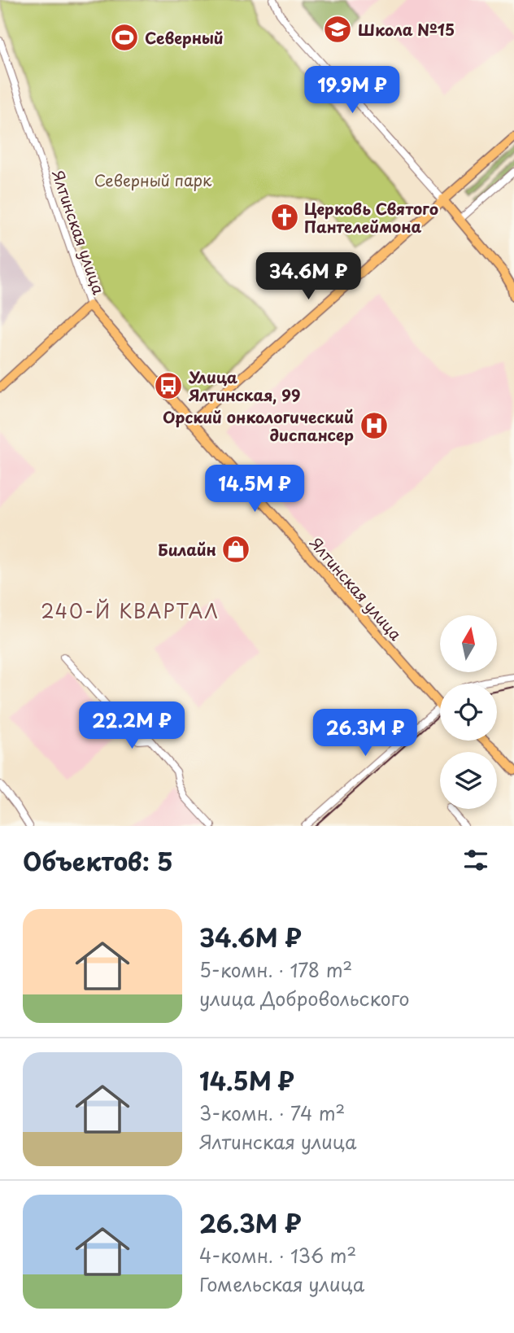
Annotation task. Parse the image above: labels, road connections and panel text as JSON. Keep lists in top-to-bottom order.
{
  "streets": {
    "main road": ["Ялтинская улица"]
  },
  "districts": ["240-Й КВАРТАЛ"],
  "parks": ["Северный парк"],
  "places": {
    "school or university": ["Школа №15"],
    "sports": ["Северный"],
    "church": ["Церковь Святого Пантелеймона"],
    "bus stop": ["Улица Ялтинская, 99"],
    "hospital": ["Орский онкологический диспансер"],
    "shop": ["Билайн"]
  },
  "north": "top",
  "page": {
    "price": [
      "19.9M ₽",
      "34.6M ₽",
      "14.5M ₽",
      "22.2M ₽",
      "26.3M ₽"
    ],
    "heading": "Объектов: 5",
    "list": [
      {
        "name": "34.6M ₽",
        "note": "5-комн. · 178 m² · улица Добровольского"
      },
      {
        "name": "14.5M ₽",
        "note": "3-комн. · 74 m² · Ялтинская улица"
      },
      {
        "name": "26.3M ₽",
        "note": "4-комн. · 136 m² · Гомельская улица"
      }
    ]
  }
}
